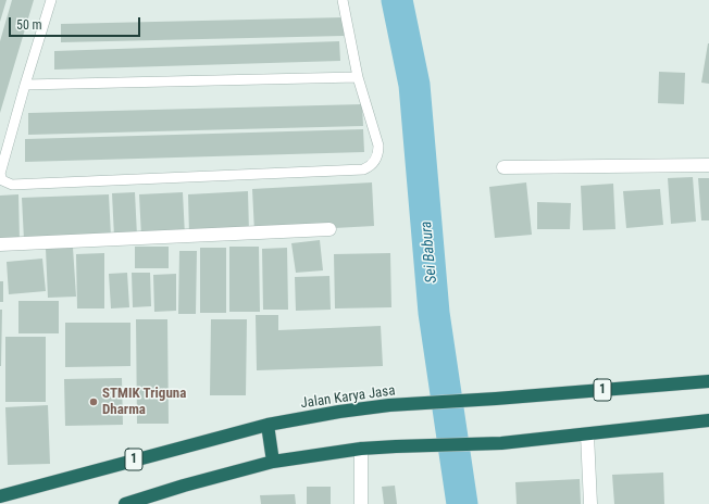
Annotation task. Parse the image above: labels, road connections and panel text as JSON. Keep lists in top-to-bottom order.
{
  "streets": {
    "highway": ["1", "Jalan Karya Jasa"]
  },
  "water": ["Sei Babura"],
  "places": ["STMIK Triguna Dharma"],
  "scale_bar": "50 m"
}
